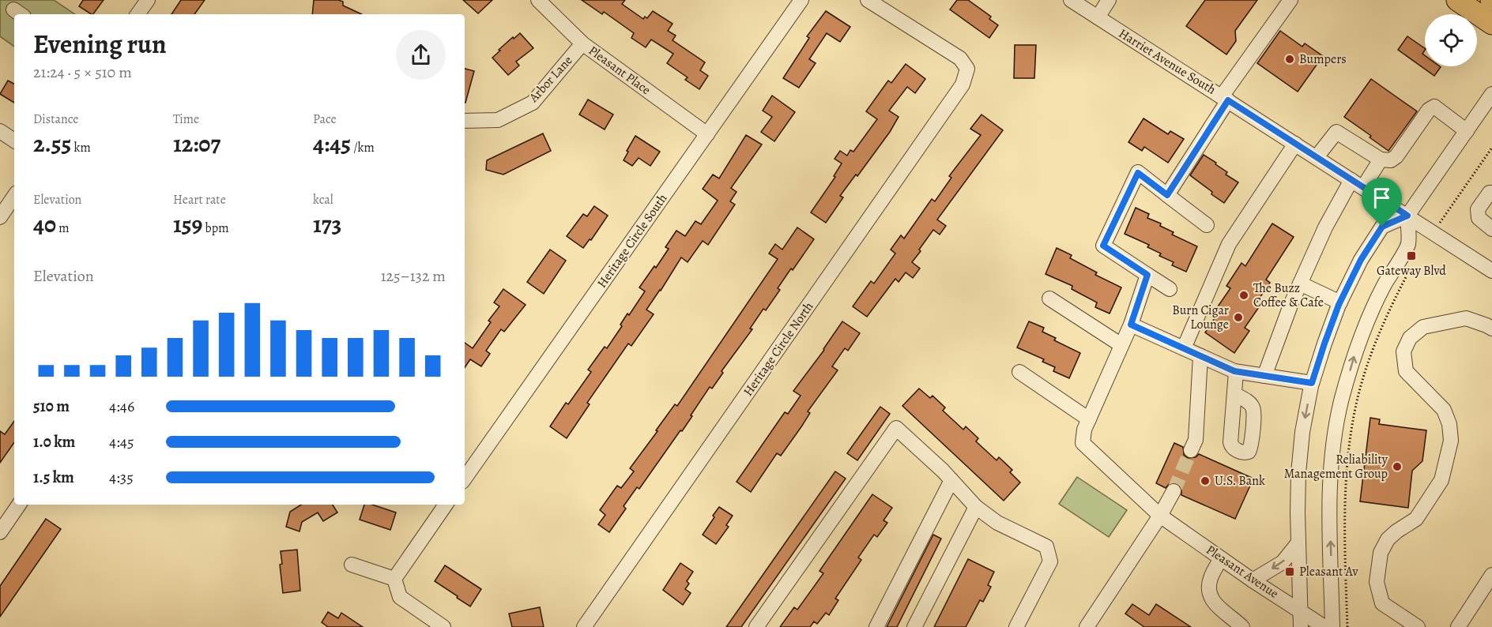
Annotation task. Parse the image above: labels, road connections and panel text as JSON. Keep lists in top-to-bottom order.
{
  "streets": {
    "street": [
      "Harriet Avenue South",
      "Pleasant Place",
      "Arbor Lane",
      "Heritage Circle South",
      "Heritage Circle North",
      "Pleasant Avenue"
    ]
  },
  "crossings": [
    ["Pleasant Place", "Arbor Lane"],
    ["Pleasant Place", "Heritage Circle South"]
  ],
  "places": {
    "other": [
      "Bumpers",
      "The Buzz Coffee & Cafe",
      "Burn Cigar Lounge",
      "Reliability Management Group",
      "U.S. Bank"
    ],
    "transit": ["Gateway Blvd", "Pleasant Av"]
  },
  "page": {
    "heading": ["Evening run", "21:24 · 5 × 510 m"],
    "stats": [
      ["Distance", "2.55 km"],
      ["Time", "12:07"],
      ["Pace", "4:45 /km"],
      ["Elevation", "40 m"],
      ["Heart rate", "159 bpm"],
      ["kcal", "173"]
    ],
    "chart": ["Elevation", "125–132 m"],
    "list": [
      {
        "name": "510 m",
        "note": "4:46"
      },
      {
        "name": "1.0 km",
        "note": "4:45"
      },
      {
        "name": "1.5 km",
        "note": "4:35"
      }
    ]
  }
}
